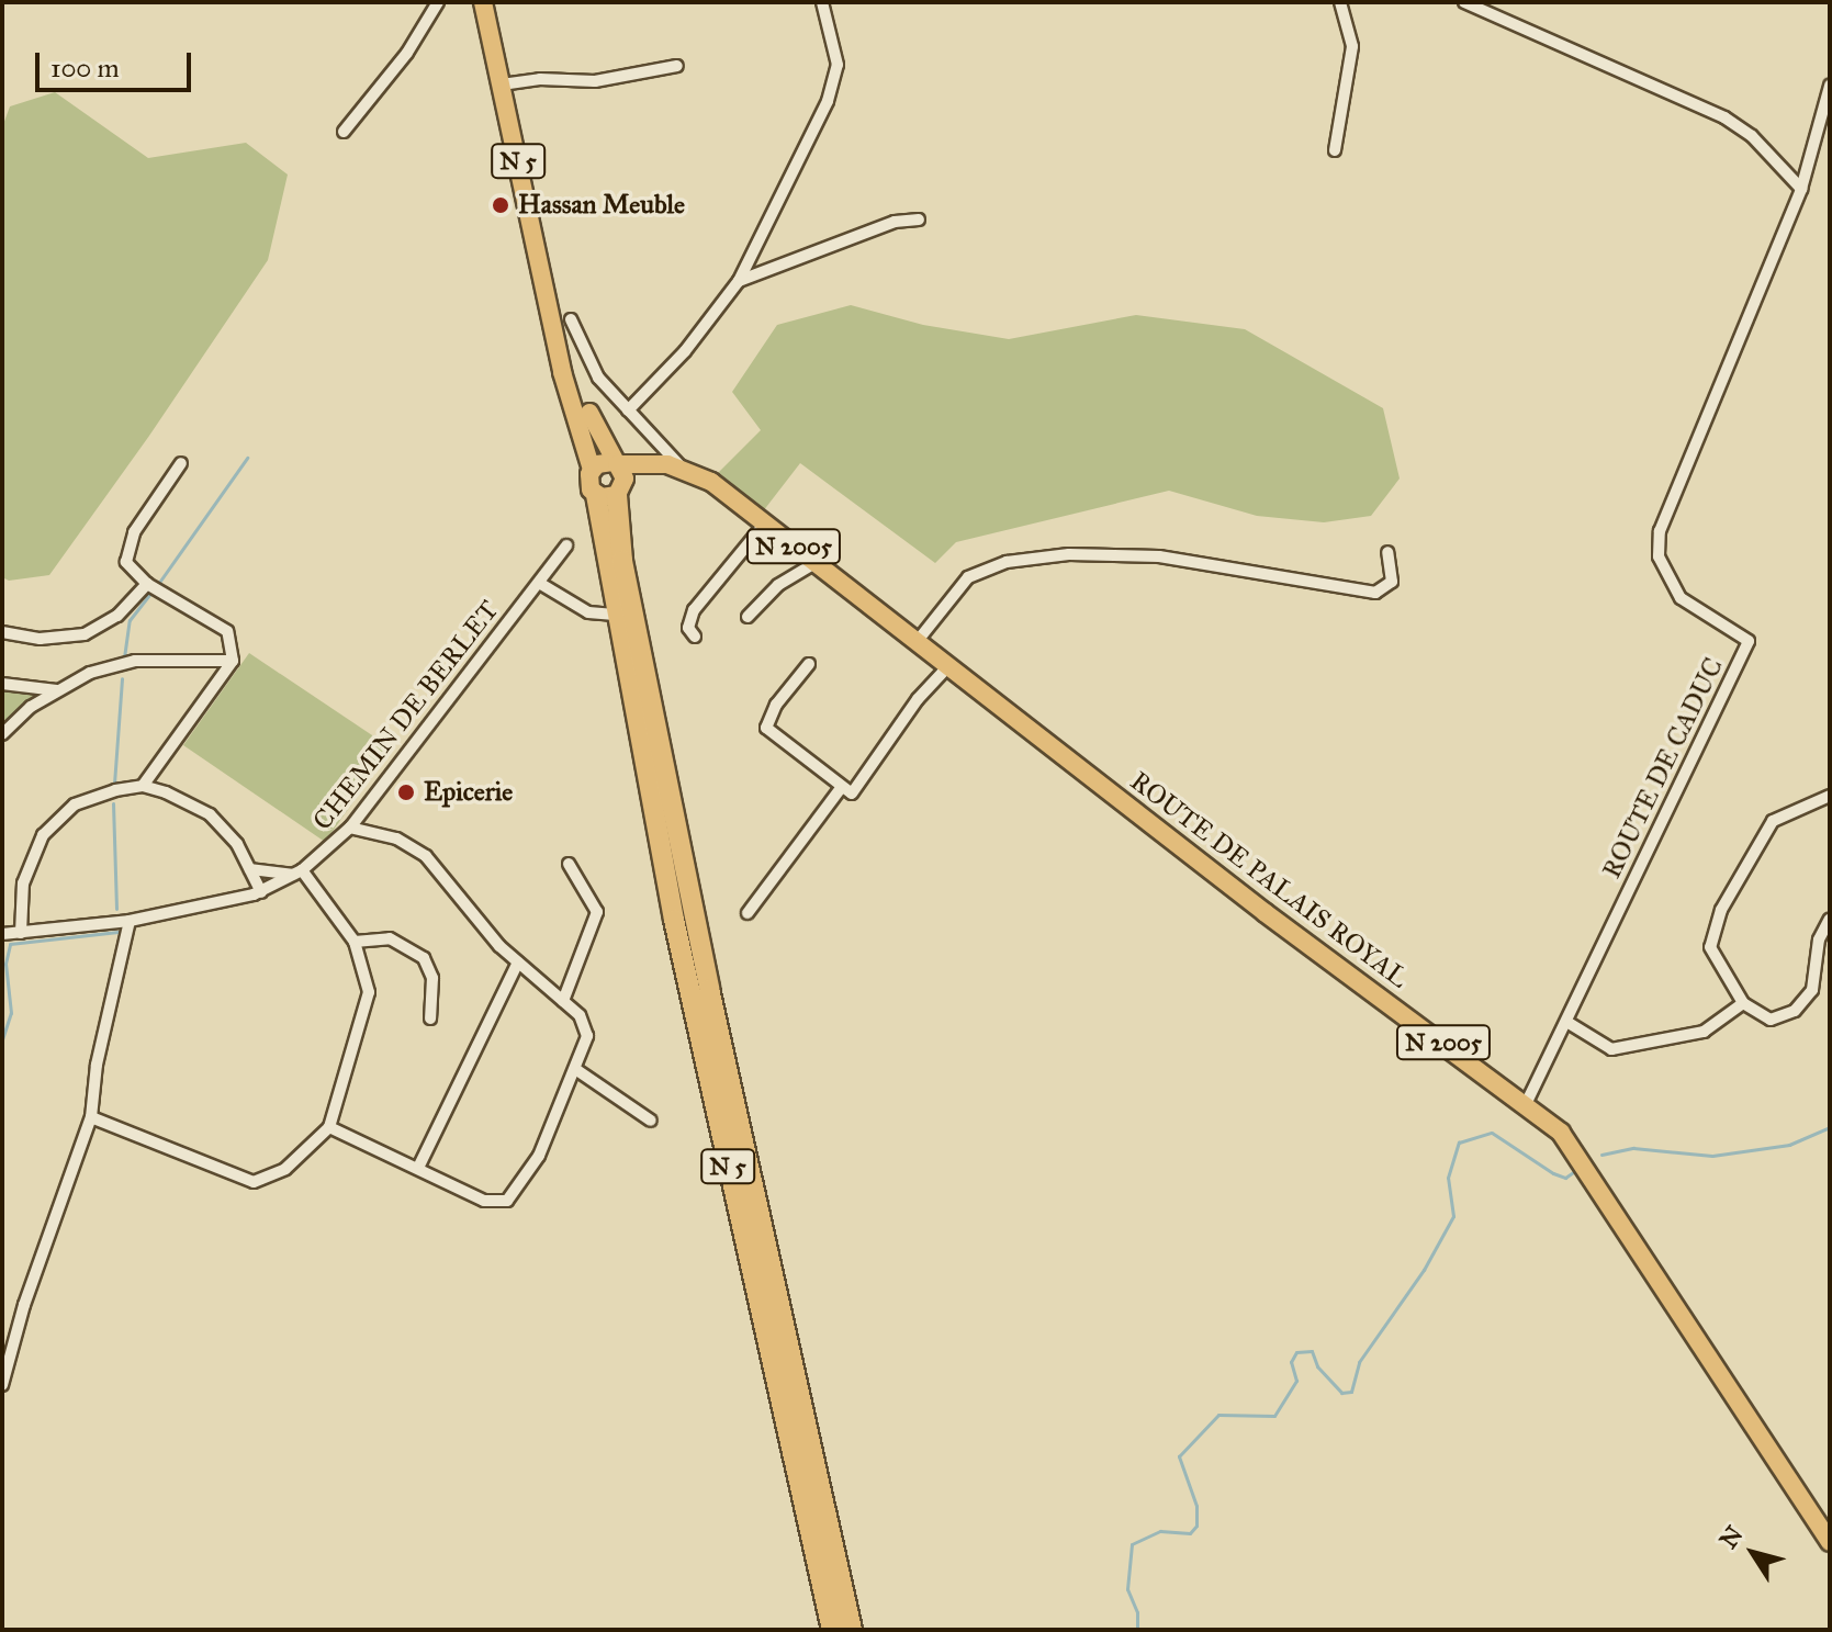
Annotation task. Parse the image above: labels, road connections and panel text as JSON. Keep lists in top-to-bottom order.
{
  "streets": {
    "highway": ["N 5"],
    "main road": ["N 2005", "ROUTE DE PALAIS ROYAL"],
    "street": ["CHEMIN DE BERLET", "ROUTE DE CADUC"]
  },
  "crossings": [
    ["N 5", "ROUTE DE PALAIS ROYAL"],
    ["ROUTE DE CADUC", "ROUTE DE PALAIS ROYAL"]
  ],
  "places": ["Hassan Meuble", "Epicerie"],
  "scale_bar": "100 m",
  "north": "top left"
}
